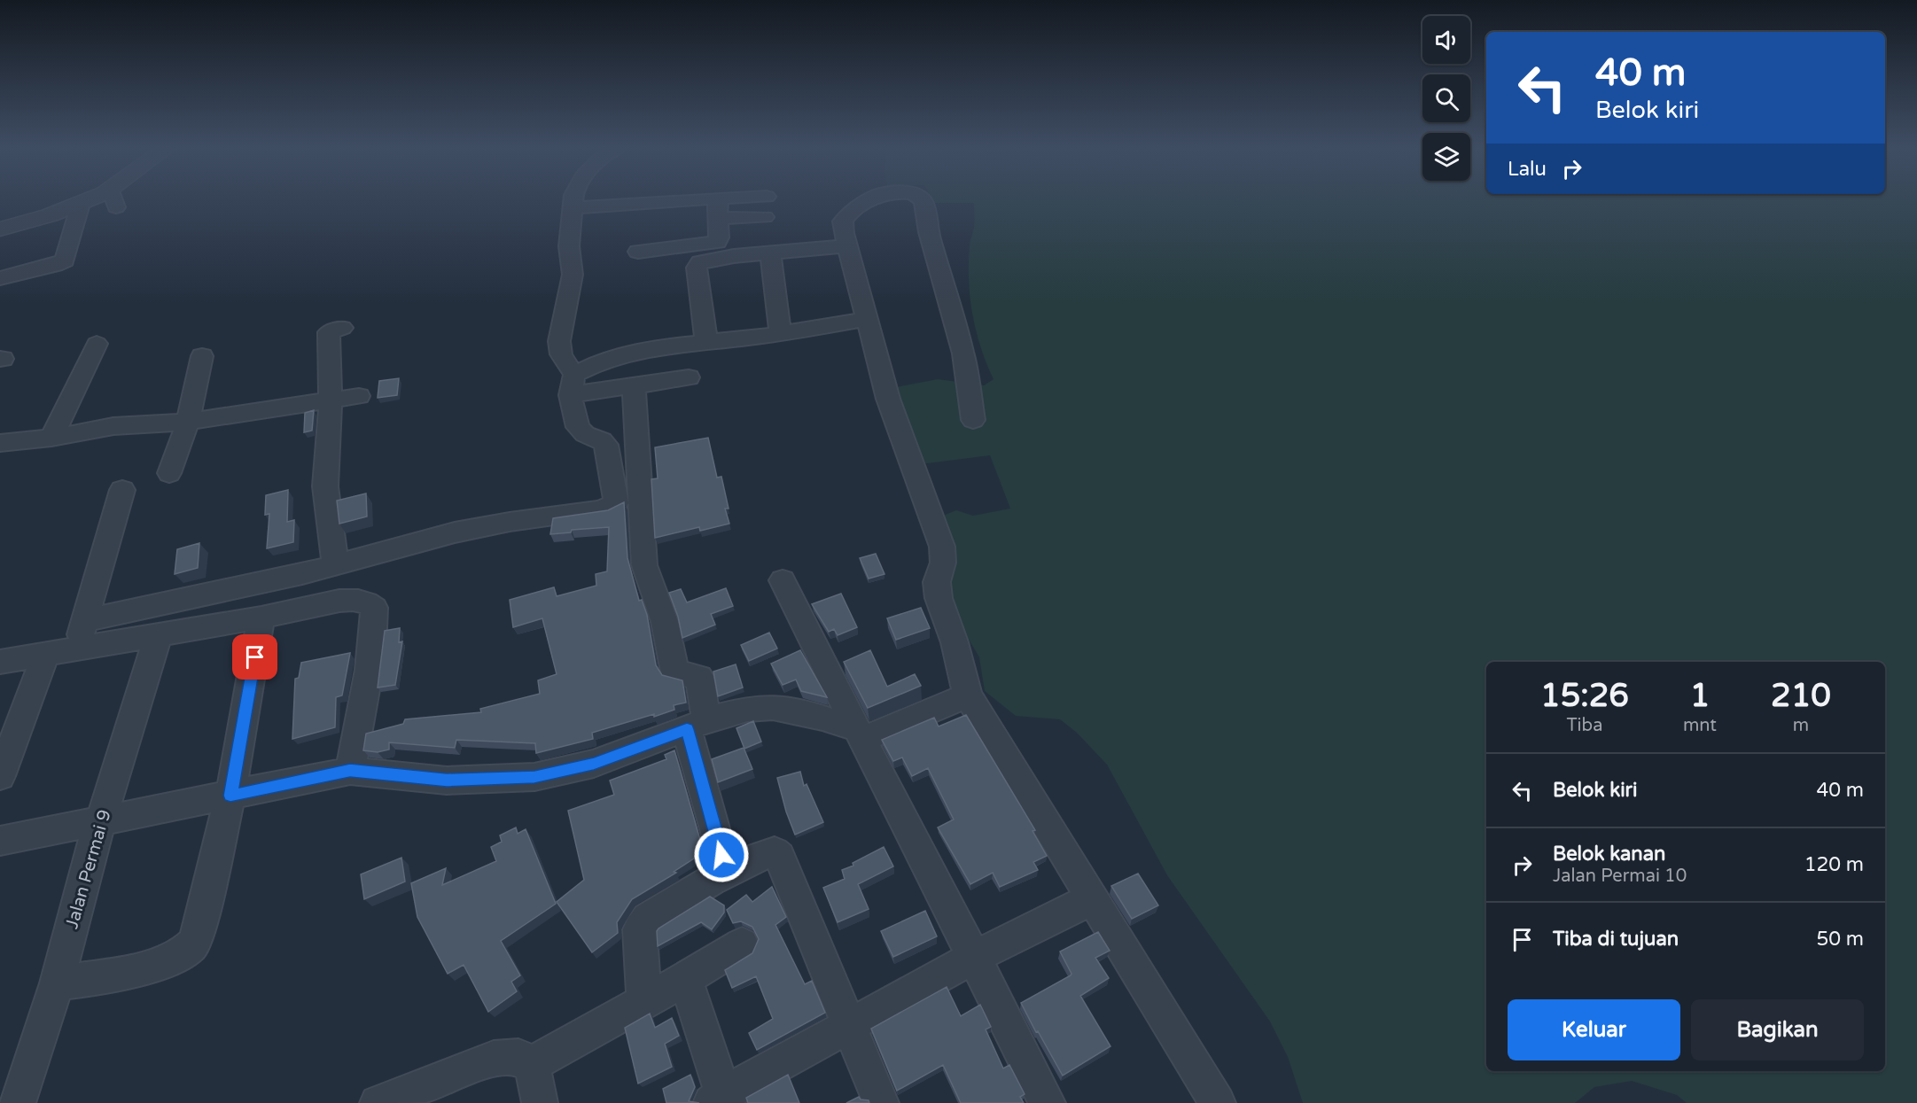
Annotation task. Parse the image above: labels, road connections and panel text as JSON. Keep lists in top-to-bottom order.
{
  "streets": {
    "street": ["Jalan Permai 9"]
  },
  "page": {
    "turn": ["40 m", "Belok kiri"],
    "then": "Lalu",
    "eta": [
      "15:26",
      "Tiba",
      "1",
      "mnt",
      "210",
      "m"
    ],
    "list": [
      {
        "name": "Belok kiri",
        "value": "40 m"
      },
      {
        "name": "Belok kanan",
        "note": "Jalan Permai 10",
        "value": "120 m"
      },
      {
        "name": "Tiba di tujuan",
        "value": "50 m"
      }
    ],
    "buttons": ["Keluar", "Bagikan"]
  }
}
